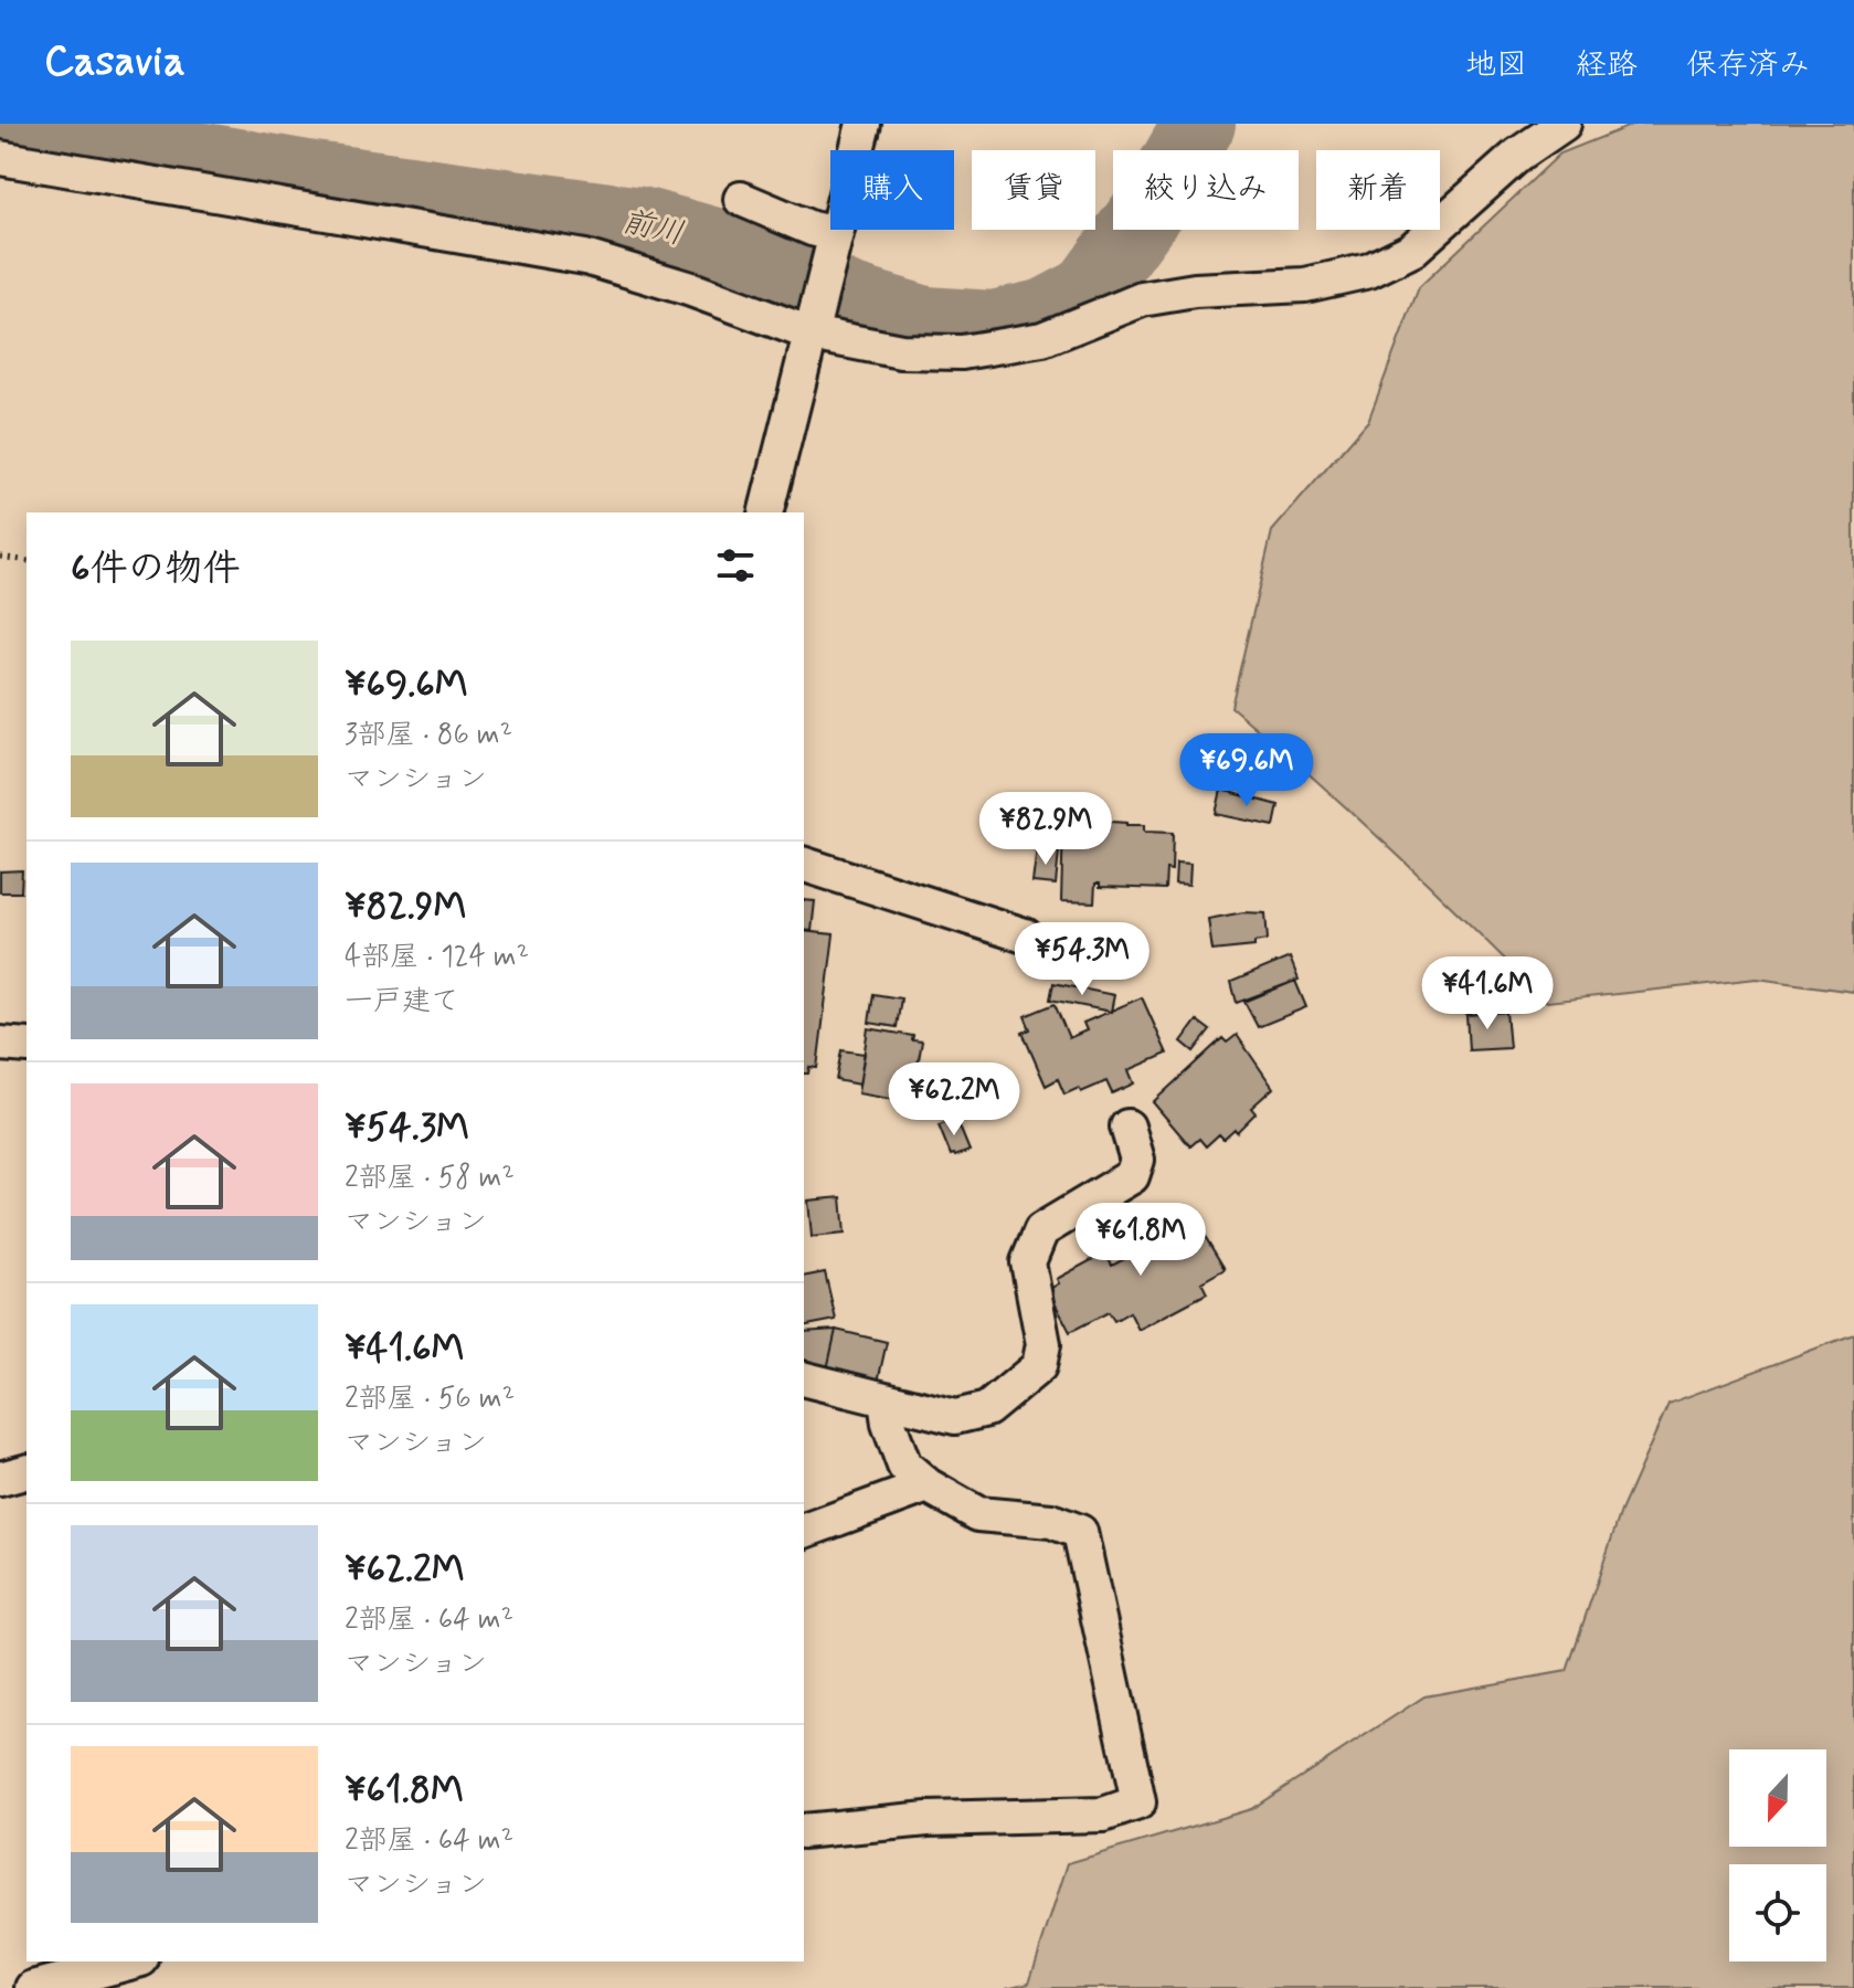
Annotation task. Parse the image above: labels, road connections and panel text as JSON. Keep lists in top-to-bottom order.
{
  "water": ["前川"],
  "north": "bottom",
  "page": {
    "header": "Casavia",
    "nav": ["地図", "経路", "保存済み"],
    "chip": [
      "購入",
      "賃貸",
      "絞り込み",
      "新着"
    ],
    "heading": "6件の物件",
    "list": [
      {
        "name": "¥69.6M",
        "note": "3部屋 · 86 m² · マンション"
      },
      {
        "name": "¥82.9M",
        "note": "4部屋 · 124 m² · 一戸建て"
      },
      {
        "name": "¥54.3M",
        "note": "2部屋 · 58 m² · マンション"
      },
      {
        "name": "¥41.6M",
        "note": "2部屋 · 56 m² · マンション"
      },
      {
        "name": "¥62.2M",
        "note": "2部屋 · 64 m² · マンション"
      },
      {
        "name": "¥61.8M",
        "note": "2部屋 · 64 m² · マンション"
      }
    ],
    "price": [
      "¥69.6M",
      "¥82.9M",
      "¥54.3M",
      "¥41.6M",
      "¥62.2M",
      "¥61.8M"
    ]
  }
}
